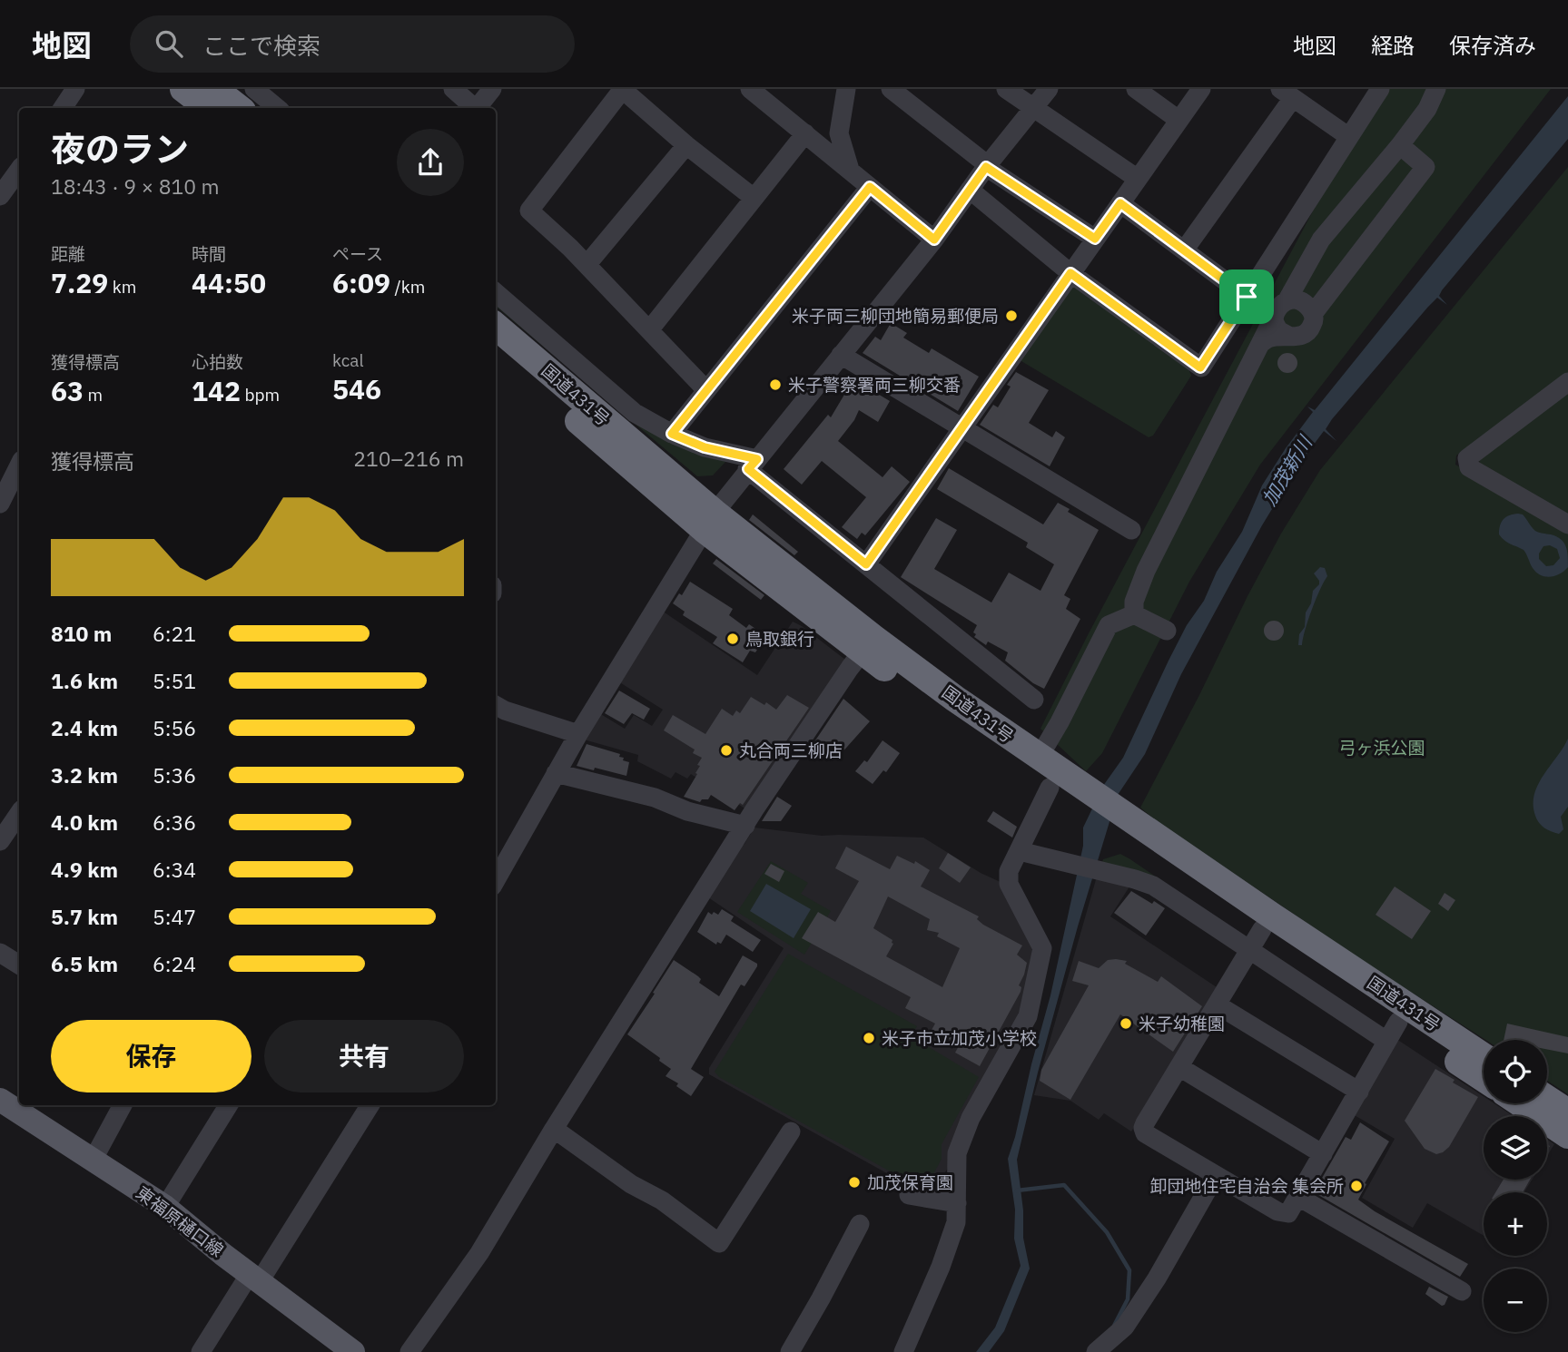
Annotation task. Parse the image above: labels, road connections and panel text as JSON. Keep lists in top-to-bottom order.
{
  "streets": {
    "highway": ["国道431号"],
    "main road": ["東福原樋口線"]
  },
  "water": ["加茂新川"],
  "parks": ["弓ヶ浜公園"],
  "places": [
    "米子両三柳団地簡易郵便局",
    "米子警察署両三柳交番",
    "鳥取銀行",
    "丸合両三柳店",
    "米子幼稚園",
    "米子市立加茂小学校",
    "加茂保育園",
    "卸団地住宅自治会 集会所"
  ],
  "page": {
    "header": "地図",
    "search": "ここで検索",
    "nav": ["地図", "経路", "保存済み"],
    "heading": ["夜のラン", "18:43 · 9 × 810 m"],
    "stats": [
      ["距離", "7.29 km"],
      ["時間", "44:50"],
      ["ペース", "6:09 /km"],
      ["獲得標高", "63 m"],
      ["心拍数", "142 bpm"],
      ["kcal", "546"]
    ],
    "chart": ["獲得標高", "210–216 m"],
    "list": [
      {
        "name": "810 m",
        "note": "6:21"
      },
      {
        "name": "1.6 km",
        "note": "5:51"
      },
      {
        "name": "2.4 km",
        "note": "5:56"
      },
      {
        "name": "3.2 km",
        "note": "5:36"
      },
      {
        "name": "4.0 km",
        "note": "6:36"
      },
      {
        "name": "4.9 km",
        "note": "6:34"
      },
      {
        "name": "5.7 km",
        "note": "5:47"
      },
      {
        "name": "6.5 km",
        "note": "6:24"
      }
    ],
    "buttons": ["保存", "共有"],
    "map_buttons": ["+", "−"]
  }
}
